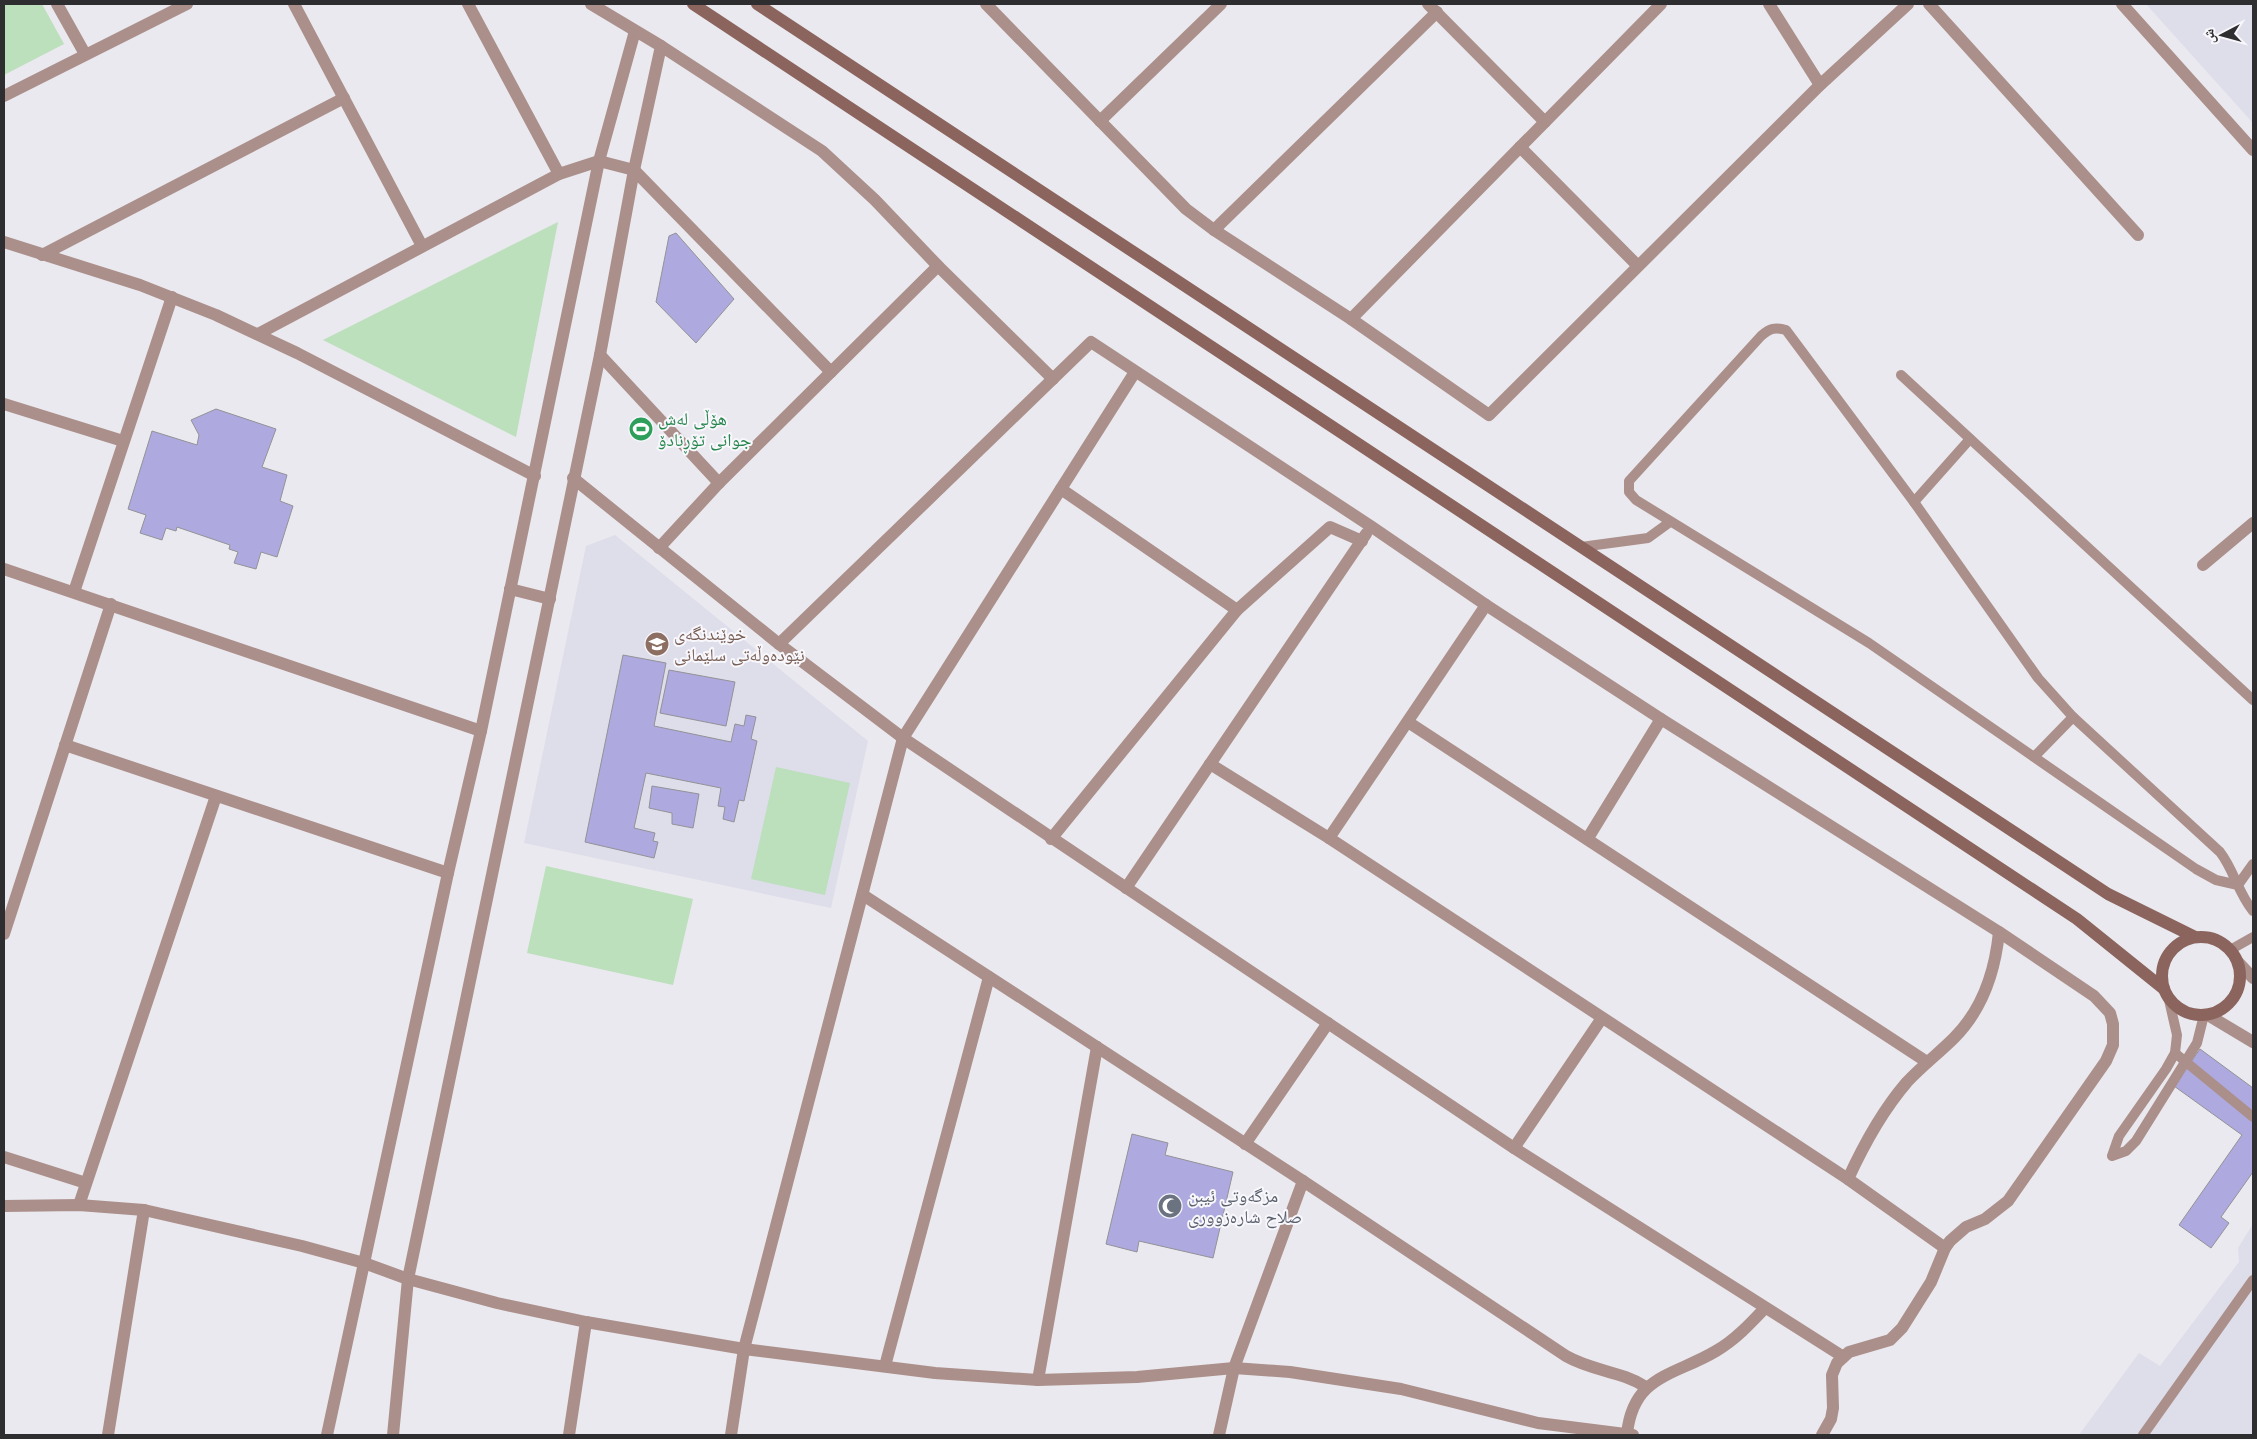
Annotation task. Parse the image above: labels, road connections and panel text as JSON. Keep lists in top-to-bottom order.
{
  "places": {
    "sports": ["ھۆڵی لەش جوانی تۆڕنادۆ"],
    "school or university": ["خوێندنگەی نێوده‌وڵه‌تی سلێمانی"],
    "mosque": ["مزگەوتی ئیبن صلاح شارەزووری"]
  },
  "north": "left"
}
